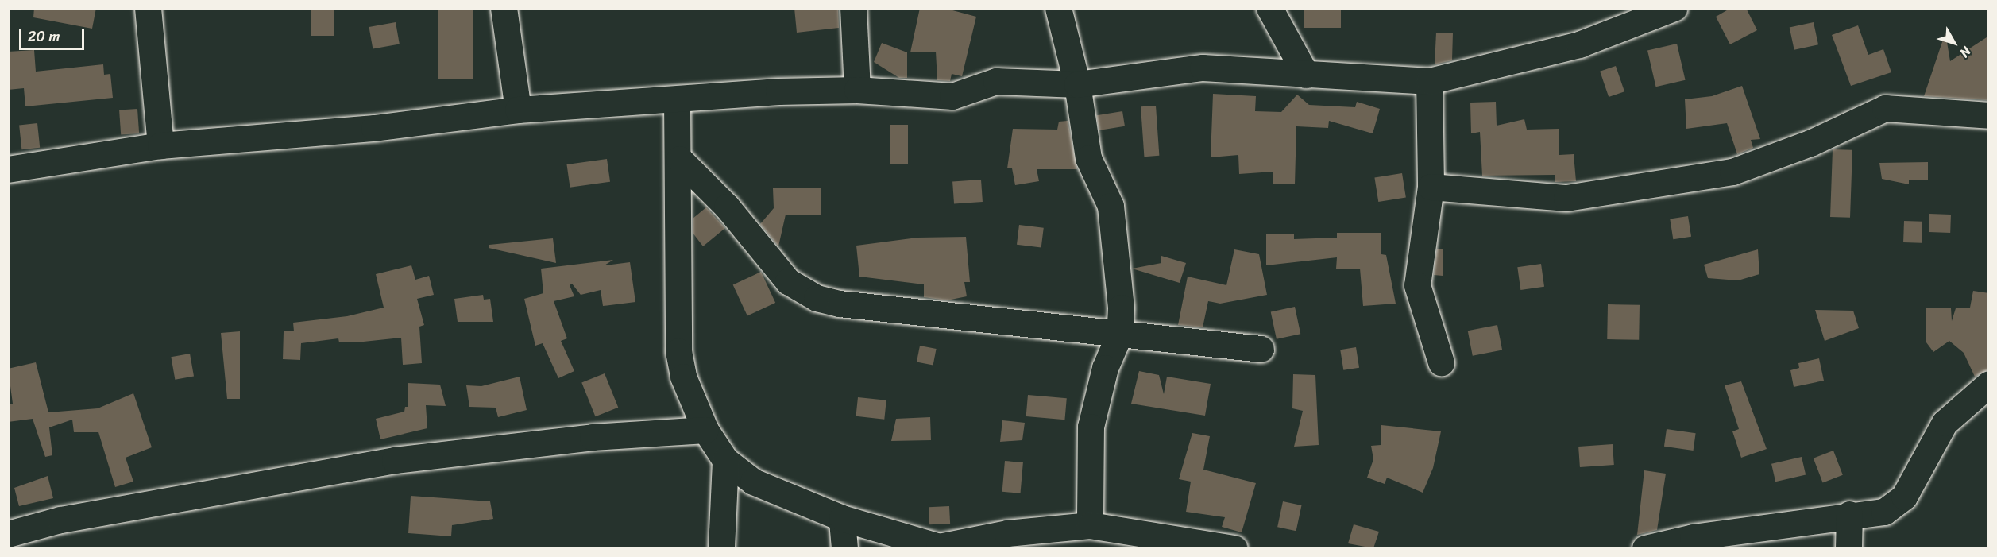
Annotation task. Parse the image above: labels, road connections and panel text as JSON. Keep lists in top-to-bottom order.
{
  "scale_bar": "20 m",
  "north": "bottom right"
}
